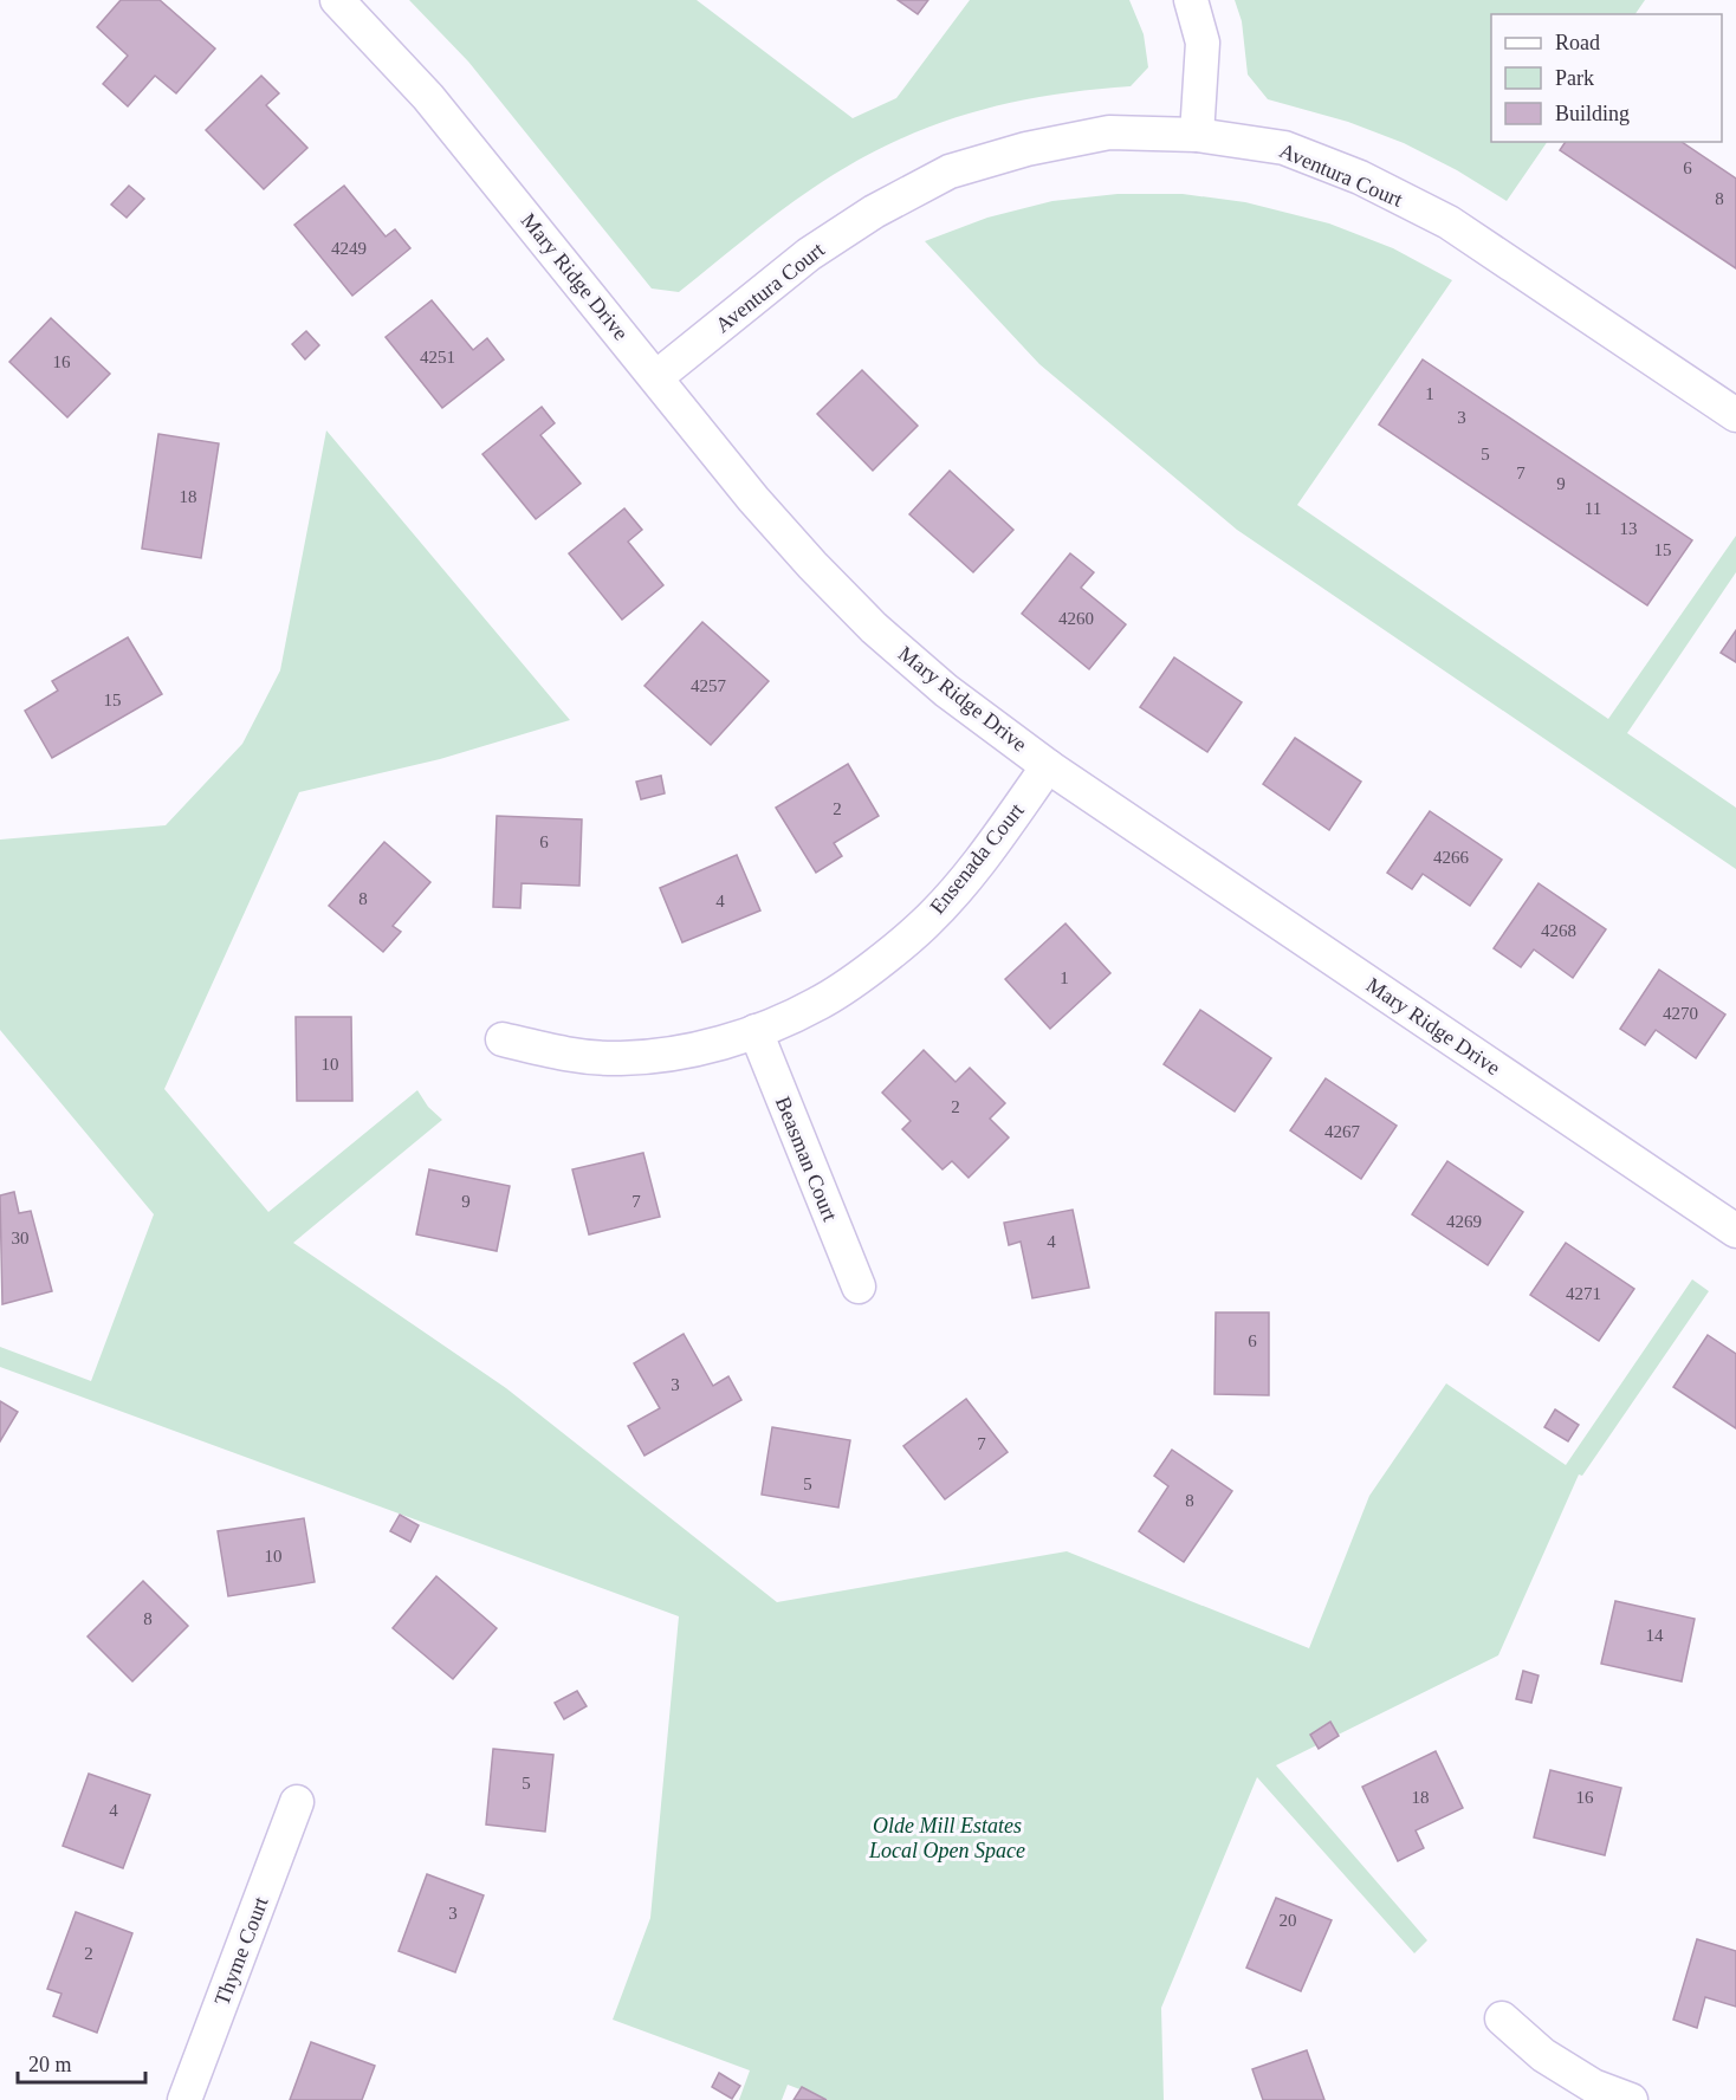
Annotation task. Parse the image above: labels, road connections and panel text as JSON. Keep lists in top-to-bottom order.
{
  "streets": {
    "street": [
      "Aventura Court",
      "Mary Ridge Drive",
      "Ensenada Court",
      "Beasman Court",
      "Thyme Court"
    ]
  },
  "crossings": [
    ["Aventura Court", "Mary Ridge Drive"],
    ["Mary Ridge Drive", "Ensenada Court"],
    ["Ensenada Court", "Beasman Court"]
  ],
  "parks": ["Olde Mill Estates Local Open Space"],
  "house_numbers": [
    "6",
    "8",
    "4249",
    "4251",
    "16",
    "1",
    "3",
    "5",
    "7",
    "9",
    "18",
    "11",
    "13",
    "15",
    "4260",
    "4257",
    "15",
    "2",
    "6",
    "4266",
    "8",
    "4",
    "4268",
    "1",
    "4270",
    "10",
    "2",
    "4267",
    "9",
    "7",
    "4269",
    "30",
    "4",
    "4271",
    "6",
    "3",
    "7",
    "5",
    "8",
    "10",
    "8",
    "14",
    "5",
    "18",
    "16",
    "4",
    "3",
    "20",
    "2"
  ],
  "legend": ["Road", "Park", "Building"],
  "scale_bar": "20 m"
}
